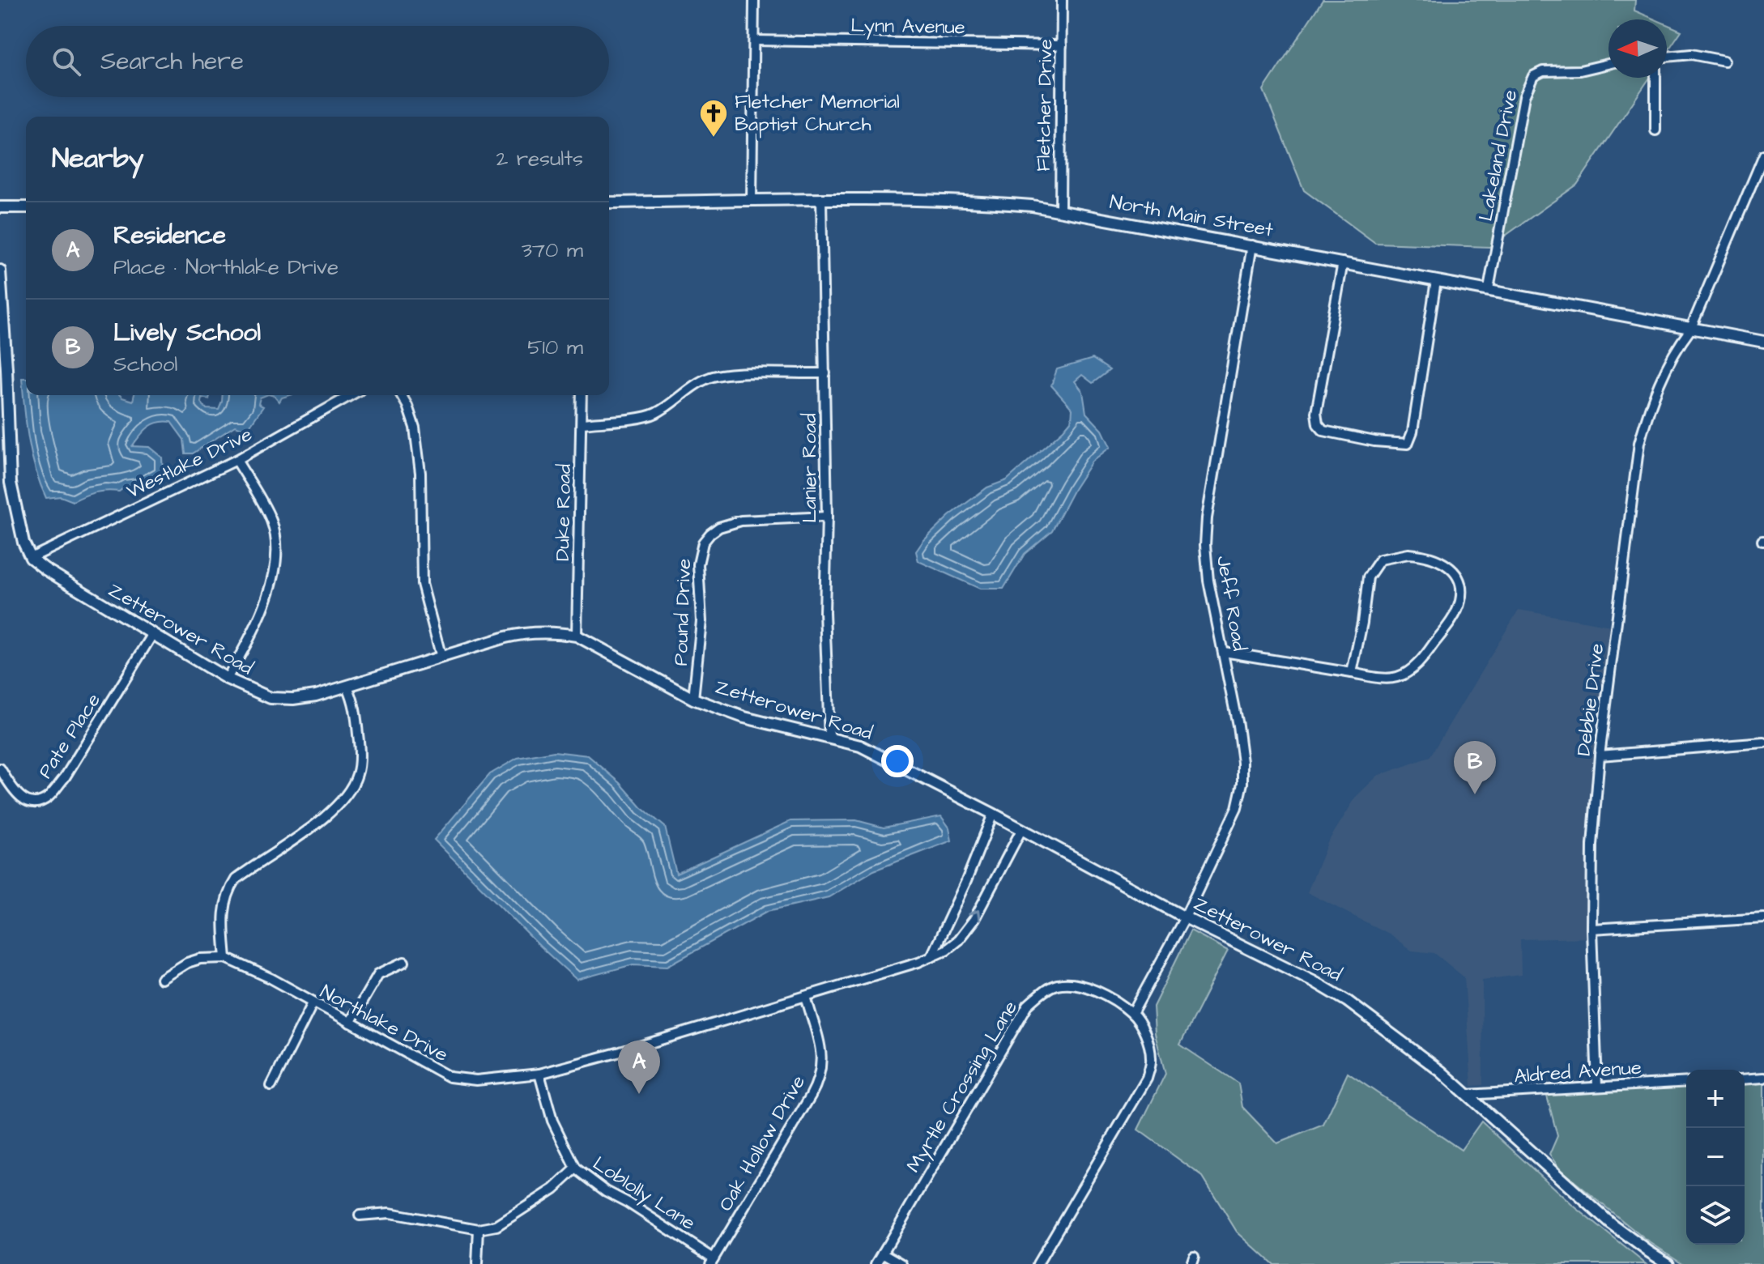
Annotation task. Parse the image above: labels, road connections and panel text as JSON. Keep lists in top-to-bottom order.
{
  "streets": {
    "street": [
      "Lynn Avenue",
      "Fletcher Drive",
      "Lakeland Drive",
      "North Main Street",
      "Westlake Drive",
      "Lanier Road",
      "Duke Road",
      "Jeff Road",
      "Pound Drive",
      "Zetterower Road",
      "Debbie Drive",
      "Pate Place",
      "Northlake Drive",
      "Aldred Avenue",
      "Myrtle Crossing Lane",
      "Oak Hollow Drive",
      "Loblolly Lane"
    ]
  },
  "crossings": [
    ["Lynn Avenue", "Fletcher Drive"],
    ["Fletcher Drive", "North Main Street"],
    ["Lakeland Drive", "North Main Street"],
    ["North Main Street", "Lanier Road"],
    ["North Main Street", "Jeff Road"],
    ["North Main Street", "Debbie Drive"],
    ["Westlake Drive", "Zetterower Road"],
    ["Lanier Road", "Pound Drive"],
    ["Lanier Road", "Zetterower Road"],
    ["Duke Road", "Zetterower Road"],
    ["Jeff Road", "Zetterower Road"],
    ["Jeff Road", "Myrtle Crossing Lane"],
    ["Pound Drive", "Zetterower Road"],
    ["Zetterower Road", "Pate Place"],
    ["Zetterower Road", "Northlake Drive"],
    ["Zetterower Road", "Aldred Avenue"],
    ["Debbie Drive", "Aldred Avenue"],
    ["Northlake Drive", "Oak Hollow Drive"],
    ["Northlake Drive", "Loblolly Lane"],
    ["Oak Hollow Drive", "Loblolly Lane"]
  ],
  "places": {
    "church": ["Fletcher Memorial Baptist Church"]
  },
  "north": "left",
  "page": {
    "search": "Search here",
    "heading": ["Nearby", "2 results"],
    "list": [
      {
        "mark": "A",
        "name": "Residence",
        "note": "Place · Northlake Drive",
        "value": "370 m"
      },
      {
        "mark": "B",
        "name": "Lively School",
        "note": "School",
        "value": "510 m"
      }
    ],
    "pins": ["B", "A"],
    "map_buttons": ["+", "−"]
  }
}
